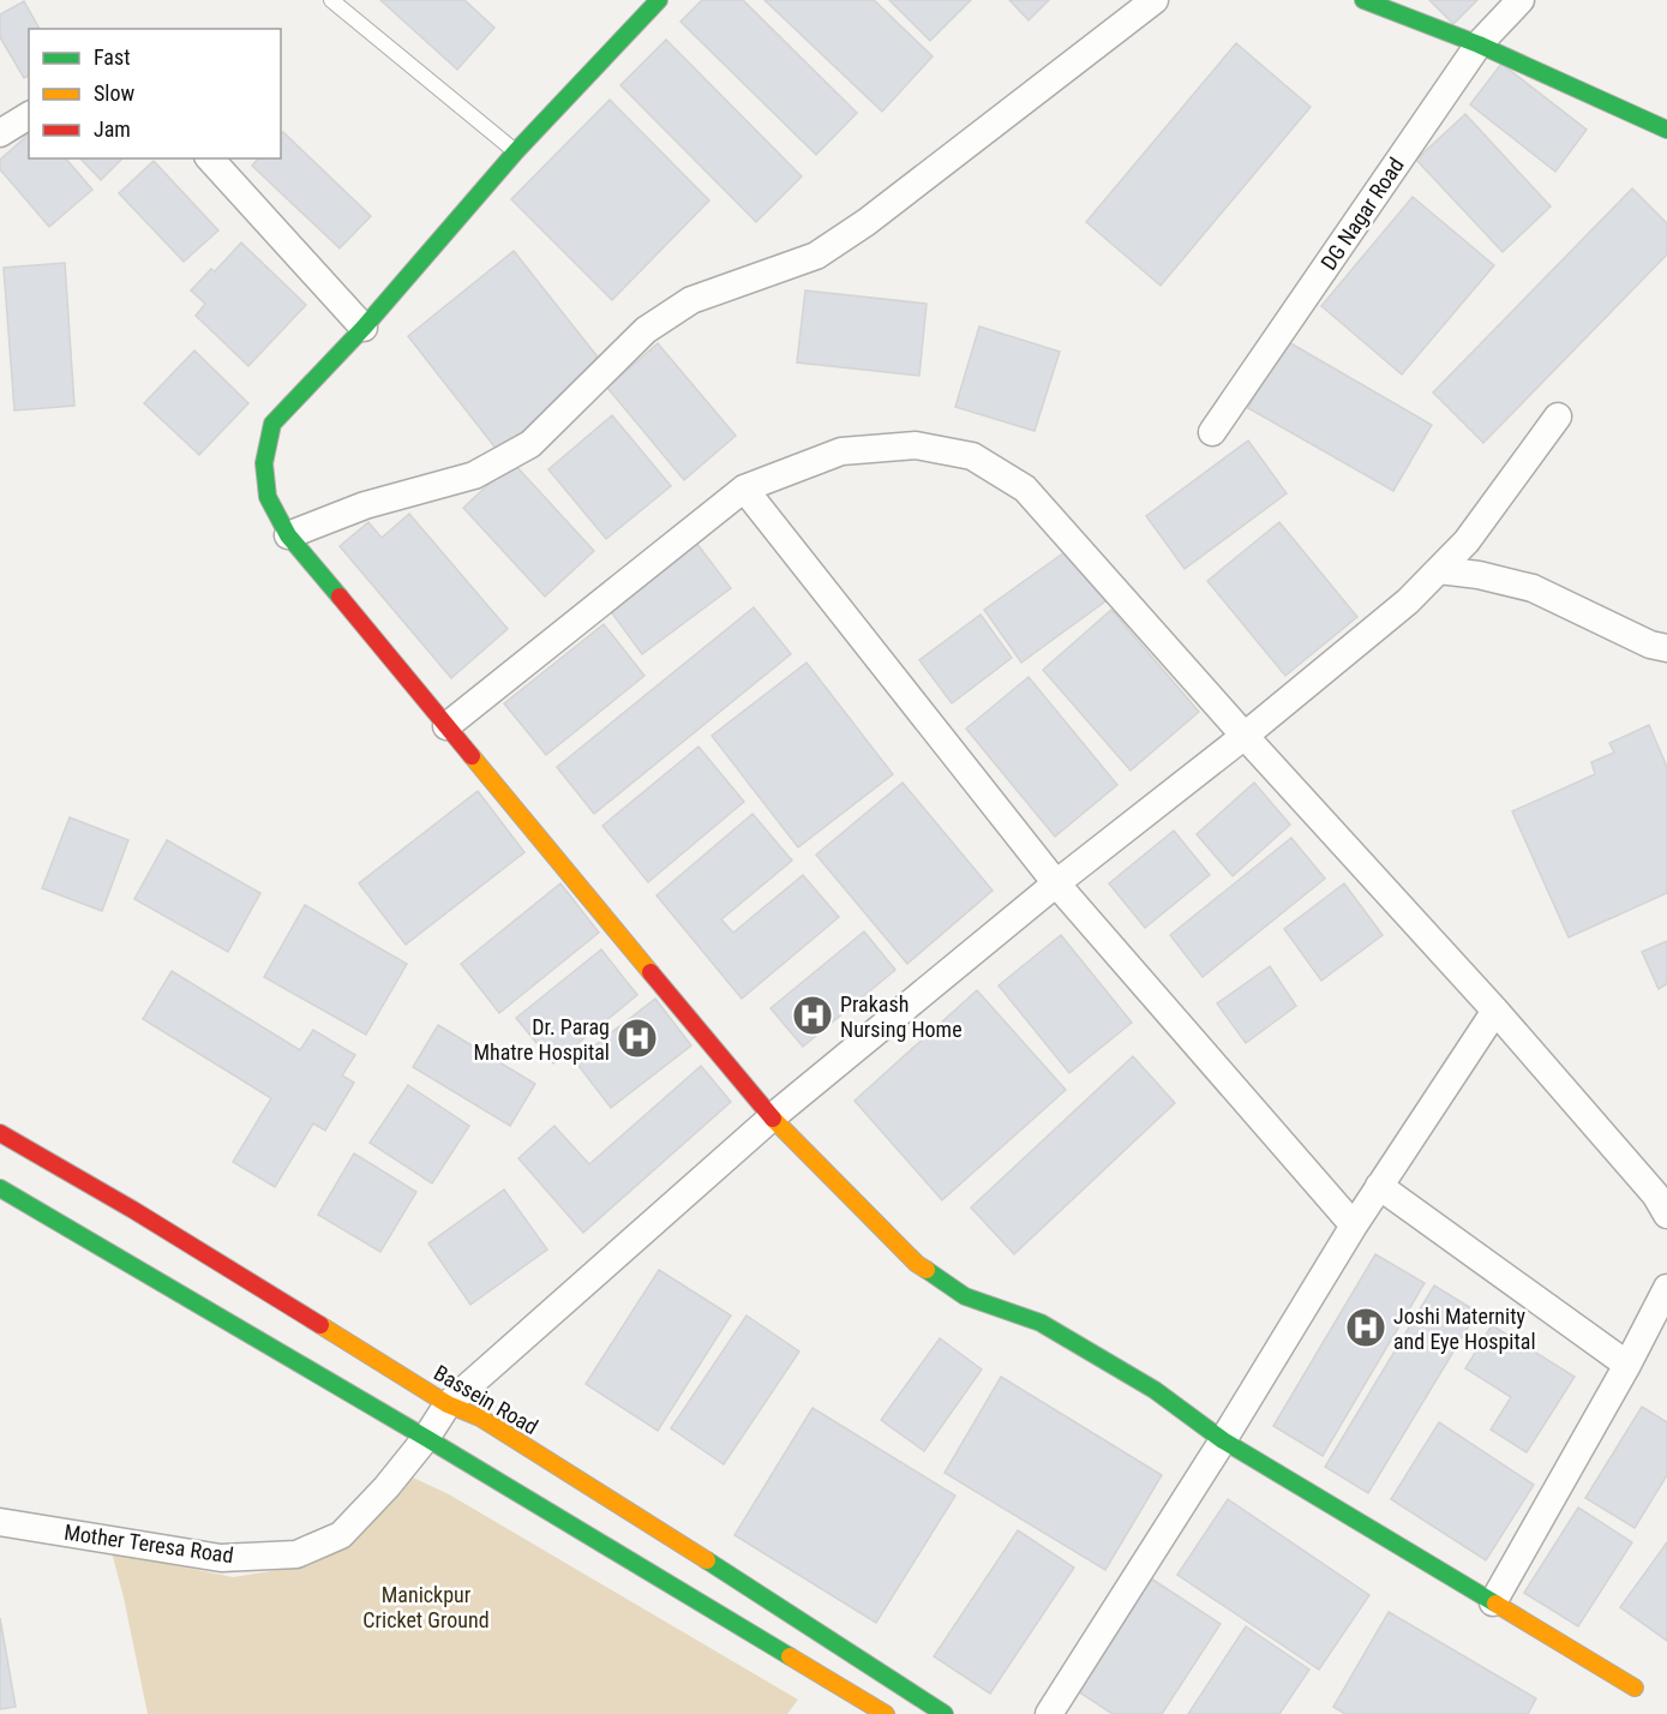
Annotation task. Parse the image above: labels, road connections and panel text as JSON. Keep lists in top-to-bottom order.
{
  "streets": {
    "street": ["DG Nagar Road", "Bassein Road", "Mother Teresa Road"]
  },
  "crossings": [
    ["Bassein Road", "Mother Teresa Road"]
  ],
  "parks": ["Manickpur Cricket Ground"],
  "places": {
    "hospital": ["Prakash Nursing Home", "Dr. Parag Mhatre Hospital", "Joshi Maternity and Eye Hospital"]
  },
  "legend": ["Fast", "Slow", "Jam"]
}
